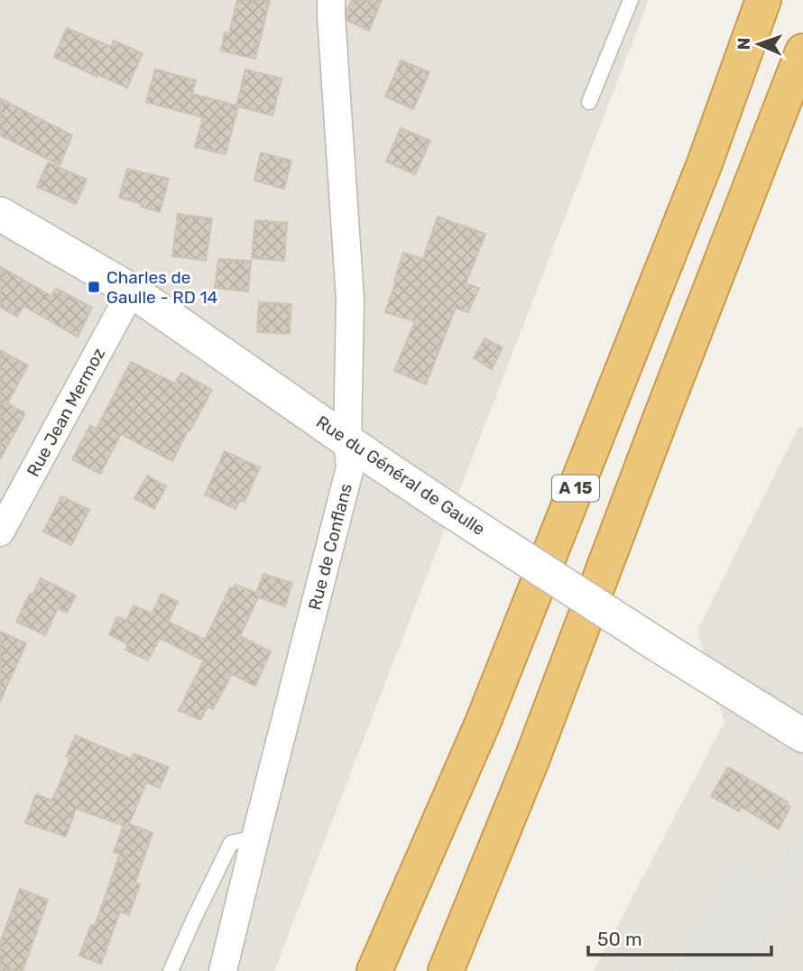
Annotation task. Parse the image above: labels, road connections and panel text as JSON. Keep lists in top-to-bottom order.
{
  "streets": {
    "highway": ["A 15"],
    "street": ["Rue Jean Mermoz", "Rue du Général de Gaulle", "Rue de Conflans"]
  },
  "crossings": [
    ["Rue Jean Mermoz", "Rue du Général de Gaulle"],
    ["Rue du Général de Gaulle", "Rue de Conflans"]
  ],
  "places": {
    "transit": ["Charles de Gaulle - RD 14"]
  },
  "scale_bar": "50 m",
  "north": "left"
}
